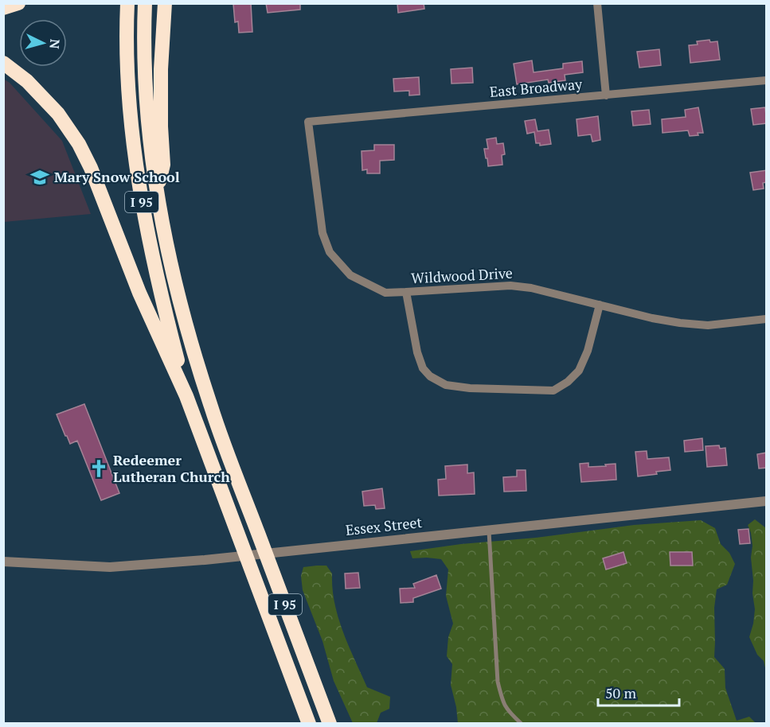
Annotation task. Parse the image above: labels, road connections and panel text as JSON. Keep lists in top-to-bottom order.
{
  "streets": {
    "highway": ["I 95"],
    "street": ["East Broadway", "Wildwood Drive", "Essex Street"]
  },
  "crossings": [
    ["East Broadway", "Wildwood Drive"]
  ],
  "places": {
    "school or university": ["Mary Snow School"],
    "church": ["Redeemer Lutheran Church"]
  },
  "scale_bar": "50 m",
  "north": "right"
}
